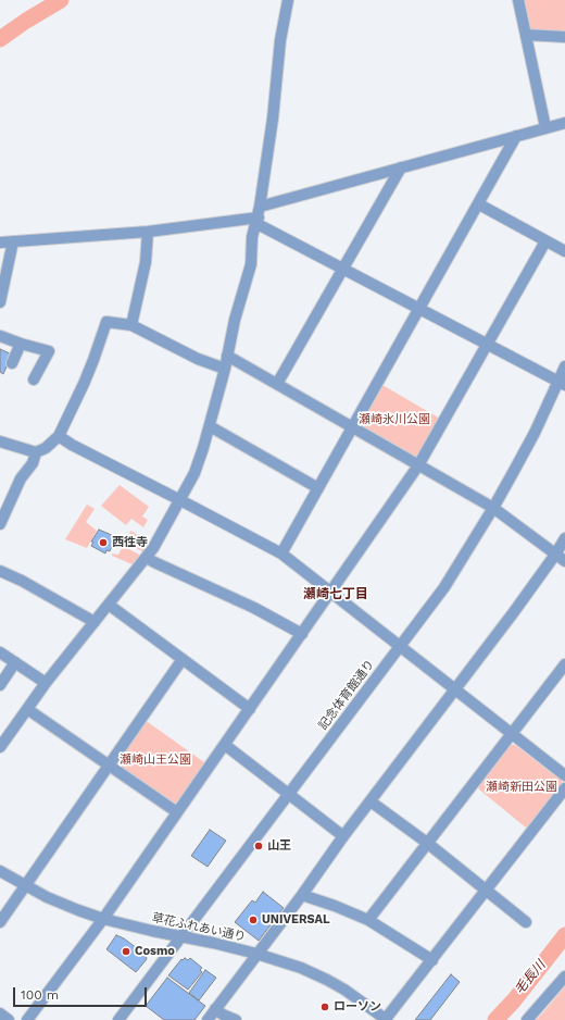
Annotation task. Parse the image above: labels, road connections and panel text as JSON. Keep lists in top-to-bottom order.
{
  "streets": {
    "street": ["記念体育館通り", "草花ふれあい通り"]
  },
  "crossings": [
    ["記念体育館通り", "草花ふれあい通り"]
  ],
  "districts": ["瀬崎七丁目"],
  "water": ["毛長川"],
  "parks": ["瀬崎氷川公園", "瀬崎山王公園", "瀬崎新田公園"],
  "places": [
    "西徃寺",
    "山王",
    "UNIVERSAL",
    "Cosmo",
    "ローソン"
  ],
  "scale_bar": "100 m"
}
